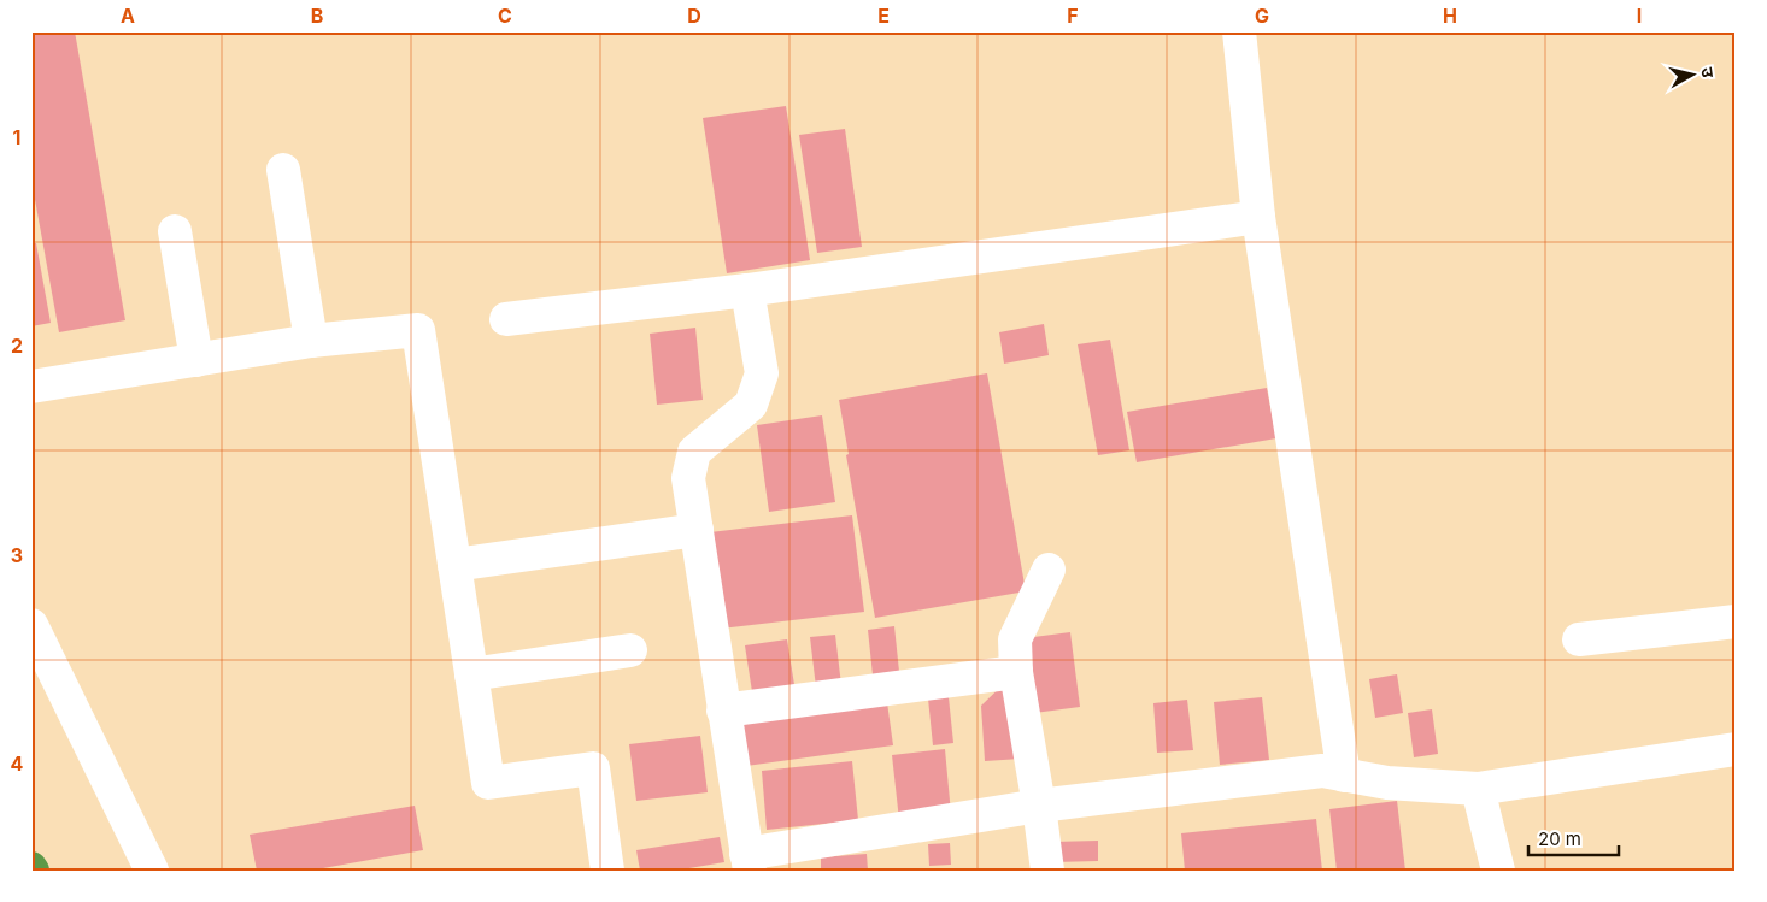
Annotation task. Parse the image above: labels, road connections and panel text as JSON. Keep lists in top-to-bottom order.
{
  "scale_bar": "20 m",
  "north": "right",
  "grid": {
    "columns": [
      "A",
      "B",
      "C",
      "D",
      "E",
      "F",
      "G",
      "H",
      "I"
    ],
    "rows": [
      "1",
      "2",
      "3",
      "4"
    ]
  }
}
